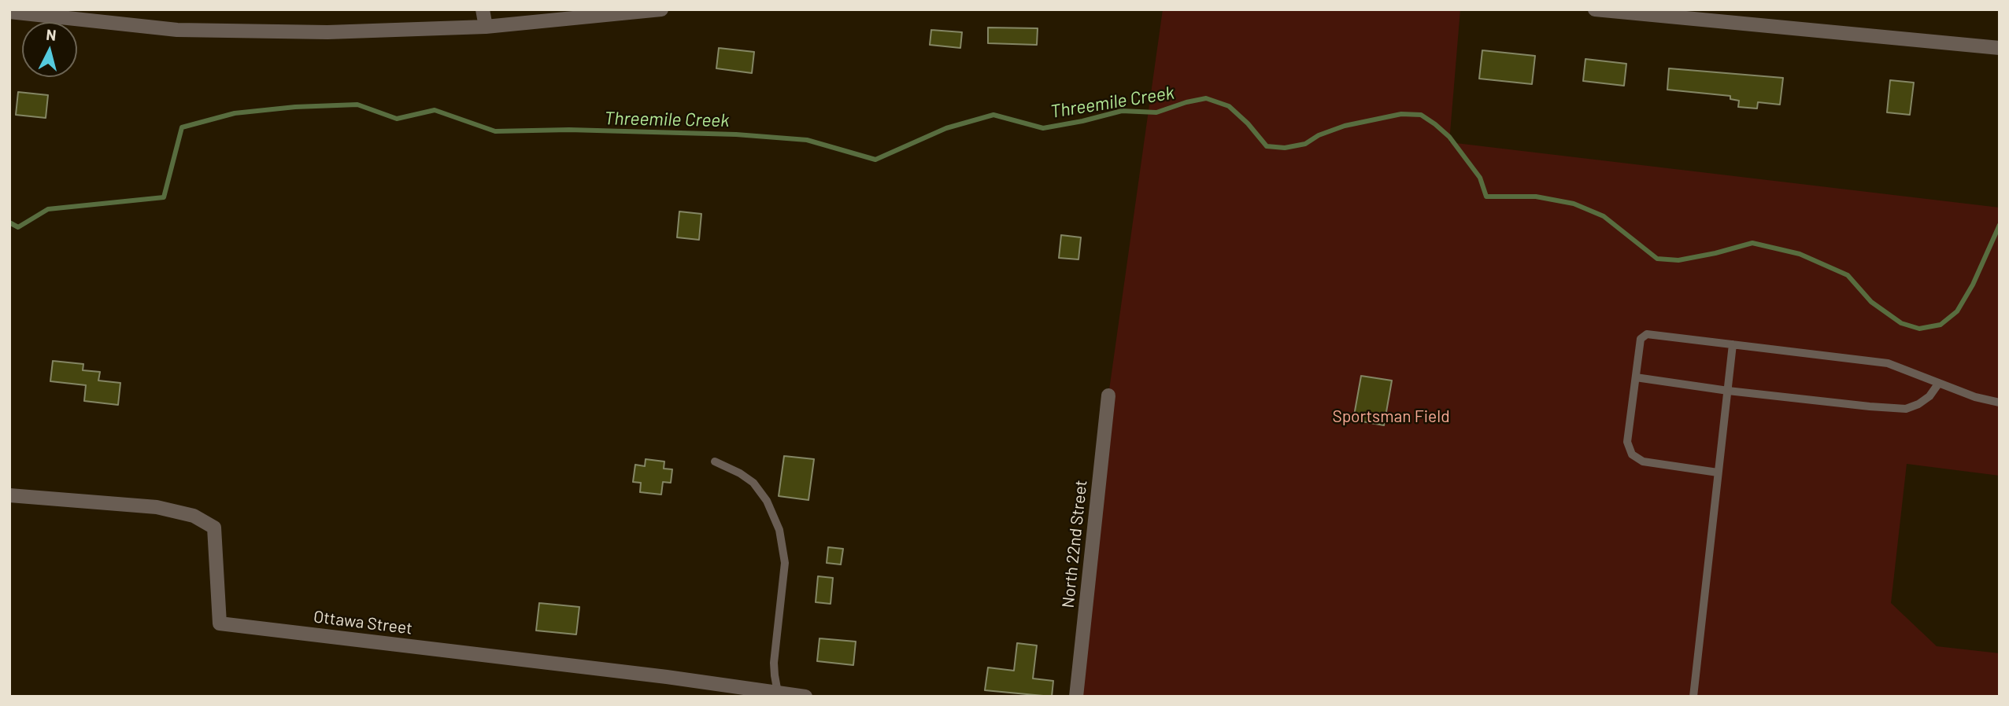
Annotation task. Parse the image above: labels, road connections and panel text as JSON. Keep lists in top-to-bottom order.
{
  "streets": {
    "street": ["North 22nd Street", "Ottawa Street"]
  },
  "water": ["Threemile Creek"],
  "parks": ["Sportsman Field"],
  "north": "top"
}
